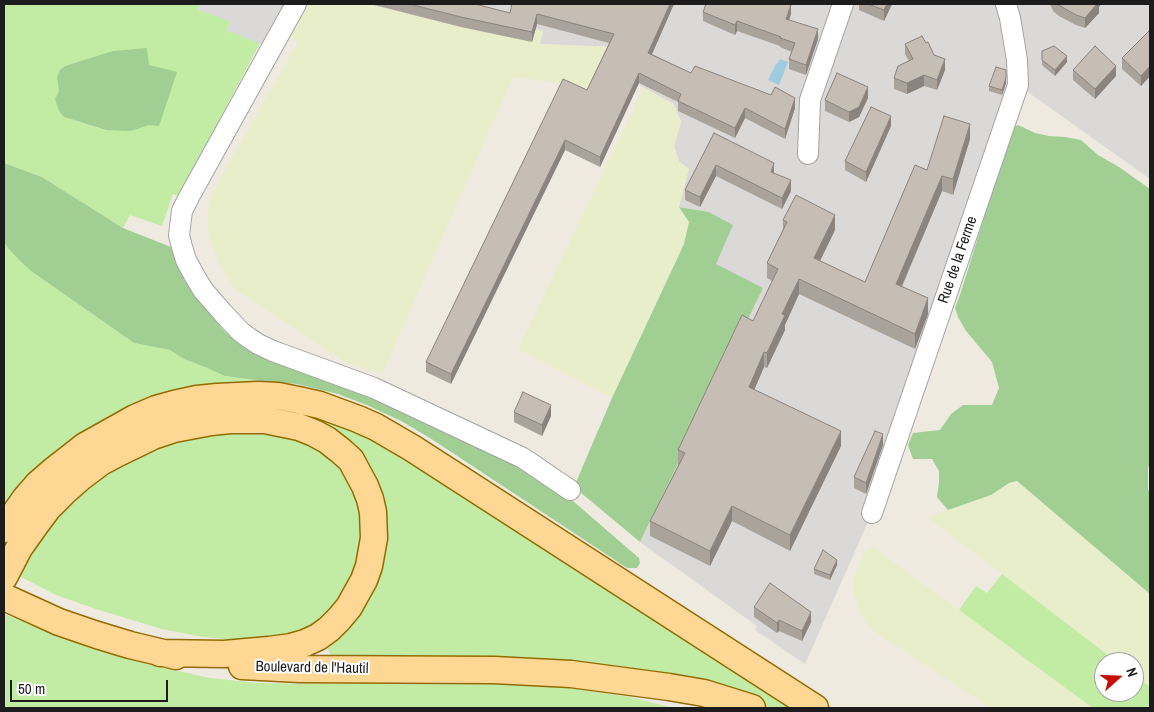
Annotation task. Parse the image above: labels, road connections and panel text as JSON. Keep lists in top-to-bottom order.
{
  "streets": {
    "main road": ["Boulevard de l'Hautil"],
    "street": ["Rue de la Ferme"]
  },
  "scale_bar": "50 m",
  "north": "right"
}
